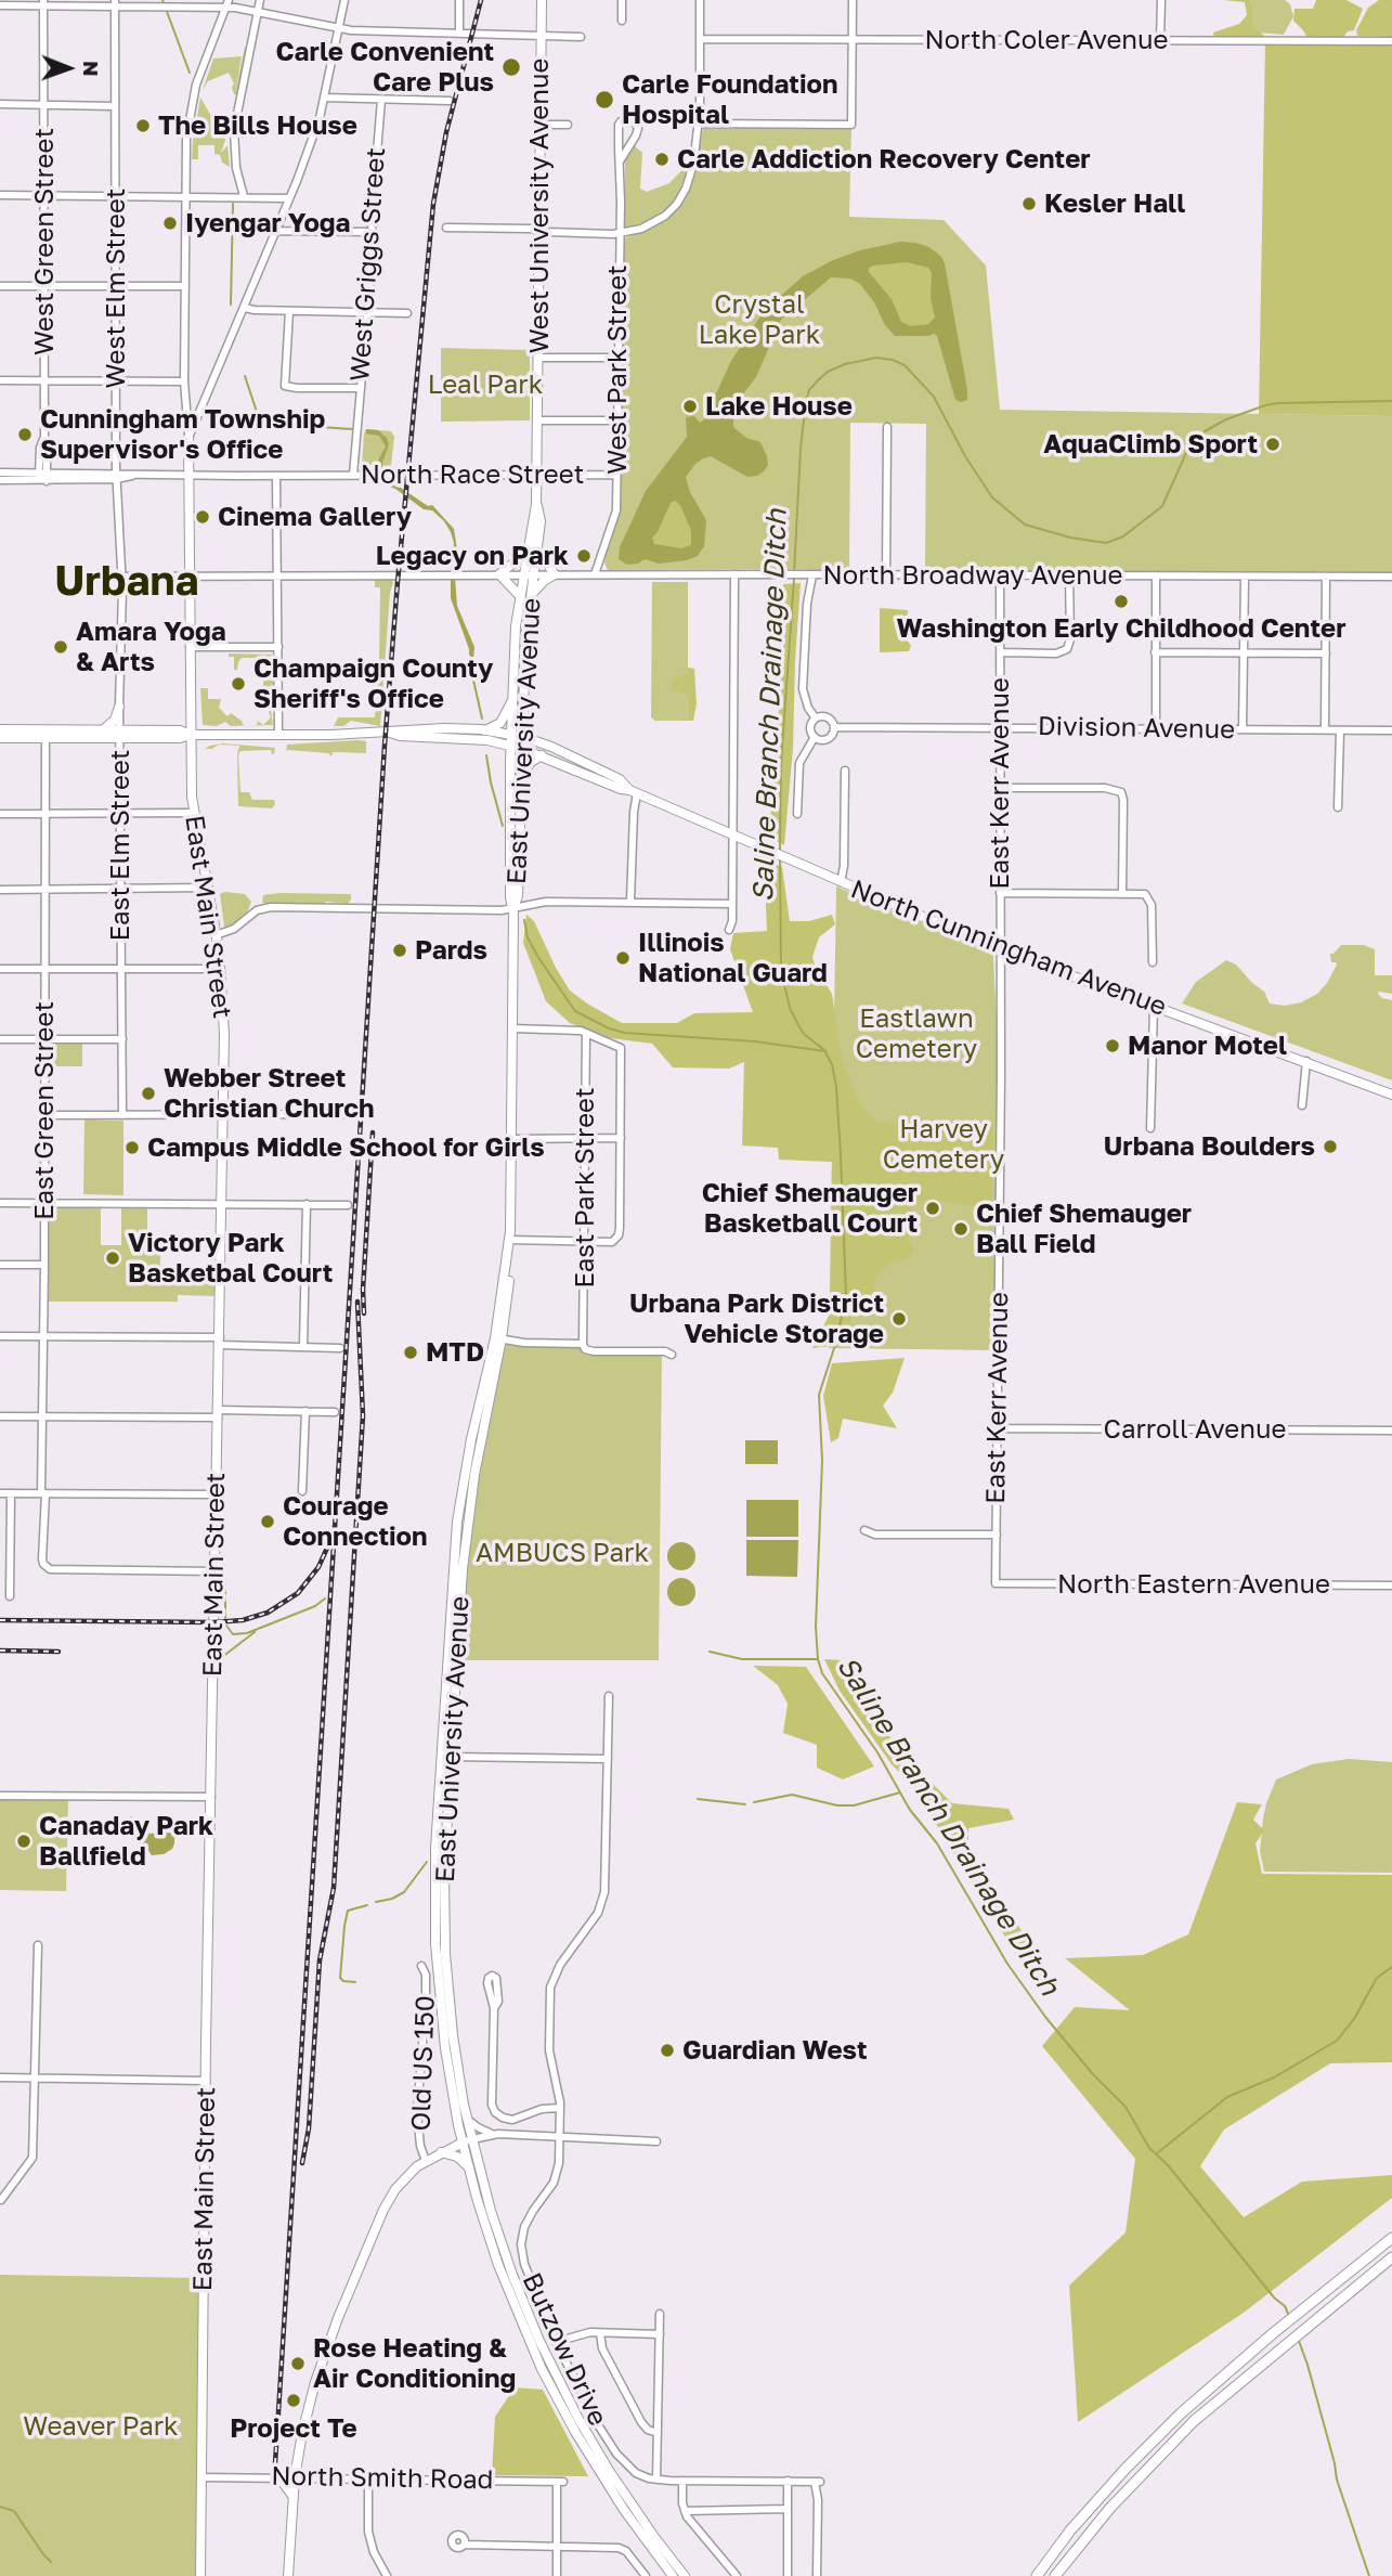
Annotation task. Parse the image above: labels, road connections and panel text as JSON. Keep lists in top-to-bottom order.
{
  "streets": {
    "main road": [
      "West University Avenue",
      "East University Avenue",
      "East Main Street",
      "North Cunningham Avenue"
    ],
    "street": [
      "North Coler Avenue",
      "West Green Street",
      "West Griggs Street",
      "West Elm Street",
      "West Park Street",
      "North Race Street",
      "North Broadway Avenue",
      "Division Avenue",
      "East Kerr Avenue",
      "East Elm Street",
      "East Green Street",
      "East Park Street",
      "Carroll Avenue",
      "North Eastern Avenue",
      "Old US 150",
      "Butzow Drive",
      "North Smith Road"
    ]
  },
  "crossings": [
    ["West University Avenue", "North Race Street"],
    ["West University Avenue", "North Broadway Avenue"],
    ["West University Avenue", "East University Avenue"],
    ["West Green Street", "North Race Street"],
    ["West Griggs Street", "North Race Street"],
    ["West Elm Street", "North Race Street"],
    ["West Elm Street", "North Broadway Avenue"],
    ["West Elm Street", "East Elm Street"],
    ["West Park Street", "North Race Street"],
    ["West Park Street", "North Broadway Avenue"],
    ["North Race Street", "East Main Street"],
    ["North Broadway Avenue", "East University Avenue"],
    ["North Broadway Avenue", "East Kerr Avenue"],
    ["North Broadway Avenue", "East Elm Street"],
    ["North Broadway Avenue", "East Main Street"],
    ["Division Avenue", "East Kerr Avenue"],
    ["East University Avenue", "North Cunningham Avenue"],
    ["East Kerr Avenue", "North Cunningham Avenue"],
    ["East Kerr Avenue", "Carroll Avenue"],
    ["East Kerr Avenue", "North Eastern Avenue"],
    ["East Main Street", "East Green Street"],
    ["East Main Street", "North Smith Road"]
  ],
  "districts": ["Urbana"],
  "water": ["Saline Branch Drainage Ditch"],
  "parks": [
    "Crystal Lake Park",
    "Leal Park",
    "Eastlawn Cemetery",
    "Harvey Cemetery",
    "AMBUCS Park",
    "Weaver Park"
  ],
  "places": [
    "Carle Convenient Care Plus",
    "Carle Foundation Hospital",
    "The Bills House",
    "Carle Addiction Recovery Center",
    "Kesler Hall",
    "Iyengar Yoga",
    "Lake House",
    "Cunningham Township Supervisor's Office",
    "AquaClimb Sport",
    "Cinema Gallery",
    "Legacy on Park",
    "Washington Early Childhood Center",
    "Amara Yoga & Arts",
    "Champaign County Sheriff's Office",
    "Pards",
    "Illinois National Guard",
    "Manor Motel",
    "Webber Street Christian Church",
    "Urbana Boulders",
    "Campus Middle School for Girls",
    "Chief Shemauger Basketball Court",
    "Chief Shemauger Ball Field",
    "Victory Park Basketbal Court",
    "Urbana Park District Vehicle Storage",
    "MTD",
    "Courage Connection",
    "Canaday Park Ballfield",
    "Guardian West",
    "Rose Heating & Air Conditioning",
    "Project Te"
  ],
  "north": "right"
}
